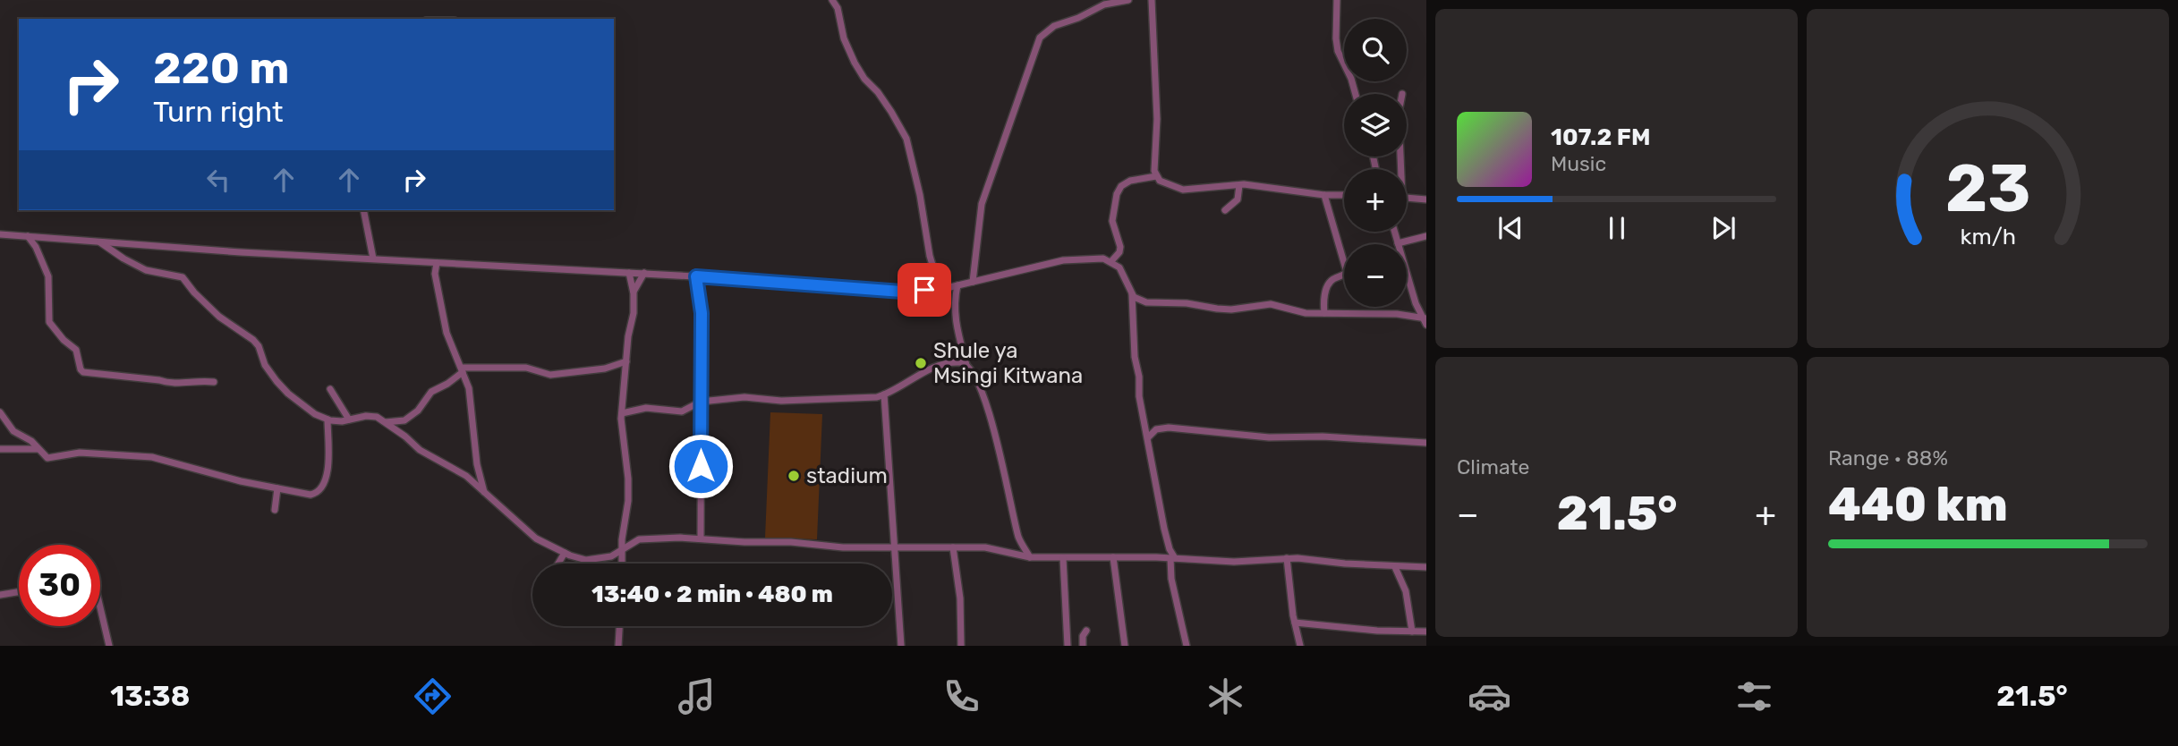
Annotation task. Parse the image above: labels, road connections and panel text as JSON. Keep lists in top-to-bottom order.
{
  "places": ["Shule ya Msingi Kitwana", "stadium"],
  "page": {
    "map_buttons": ["+", "−"],
    "turn": ["220 m", "Turn right"],
    "song": ["107.2 FM", "Music"],
    "tile": [
      "Climate",
      ["Range · 88%", "440 km"]
    ],
    "heat": ["−", "21.5°", "+"],
    "limit": "30",
    "trip": "13:40 · 2 min · 480 m",
    "tabs": ["13:38", "21.5°"],
    "gauge": ["23", "km/h"]
  }
}
